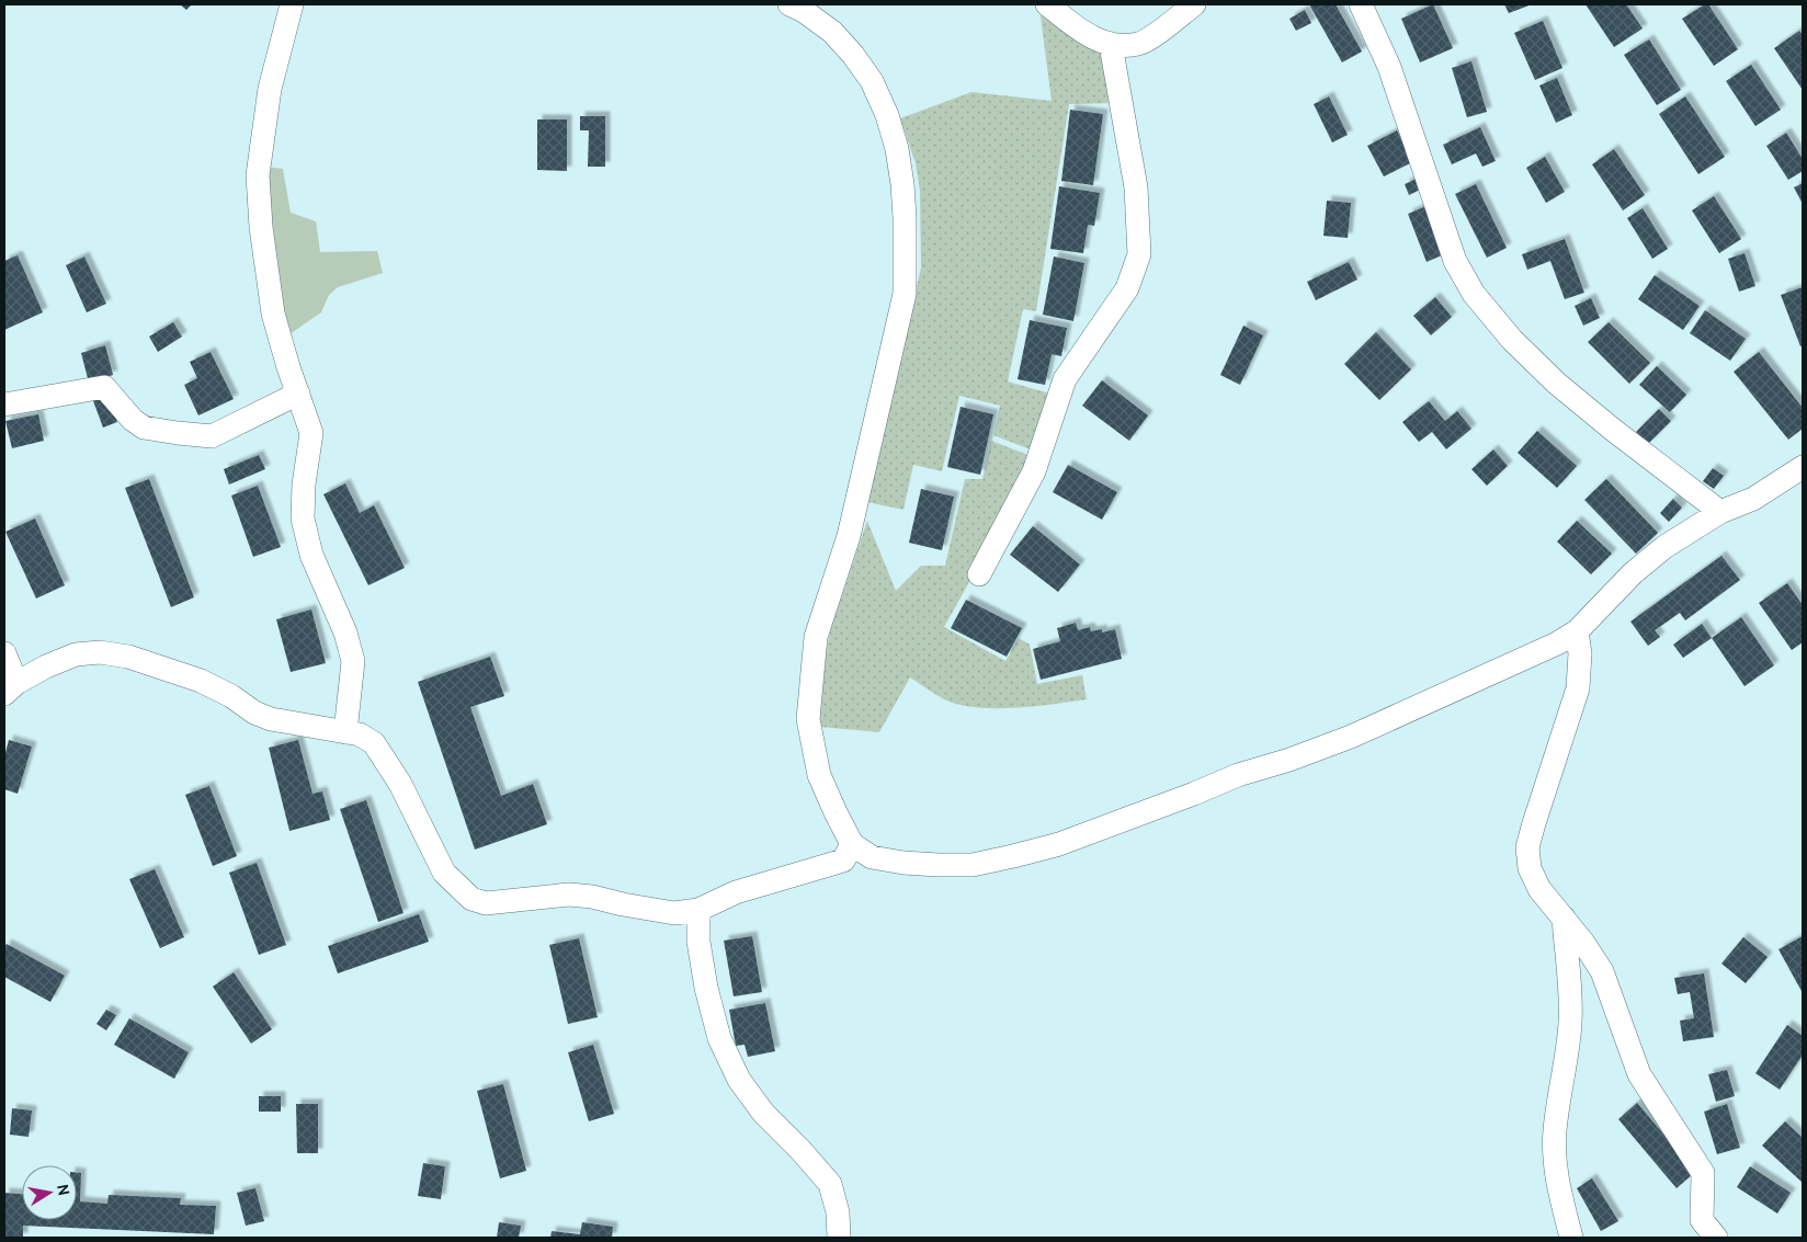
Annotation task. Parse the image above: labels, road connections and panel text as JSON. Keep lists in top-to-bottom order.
{
  "north": "right"
}
